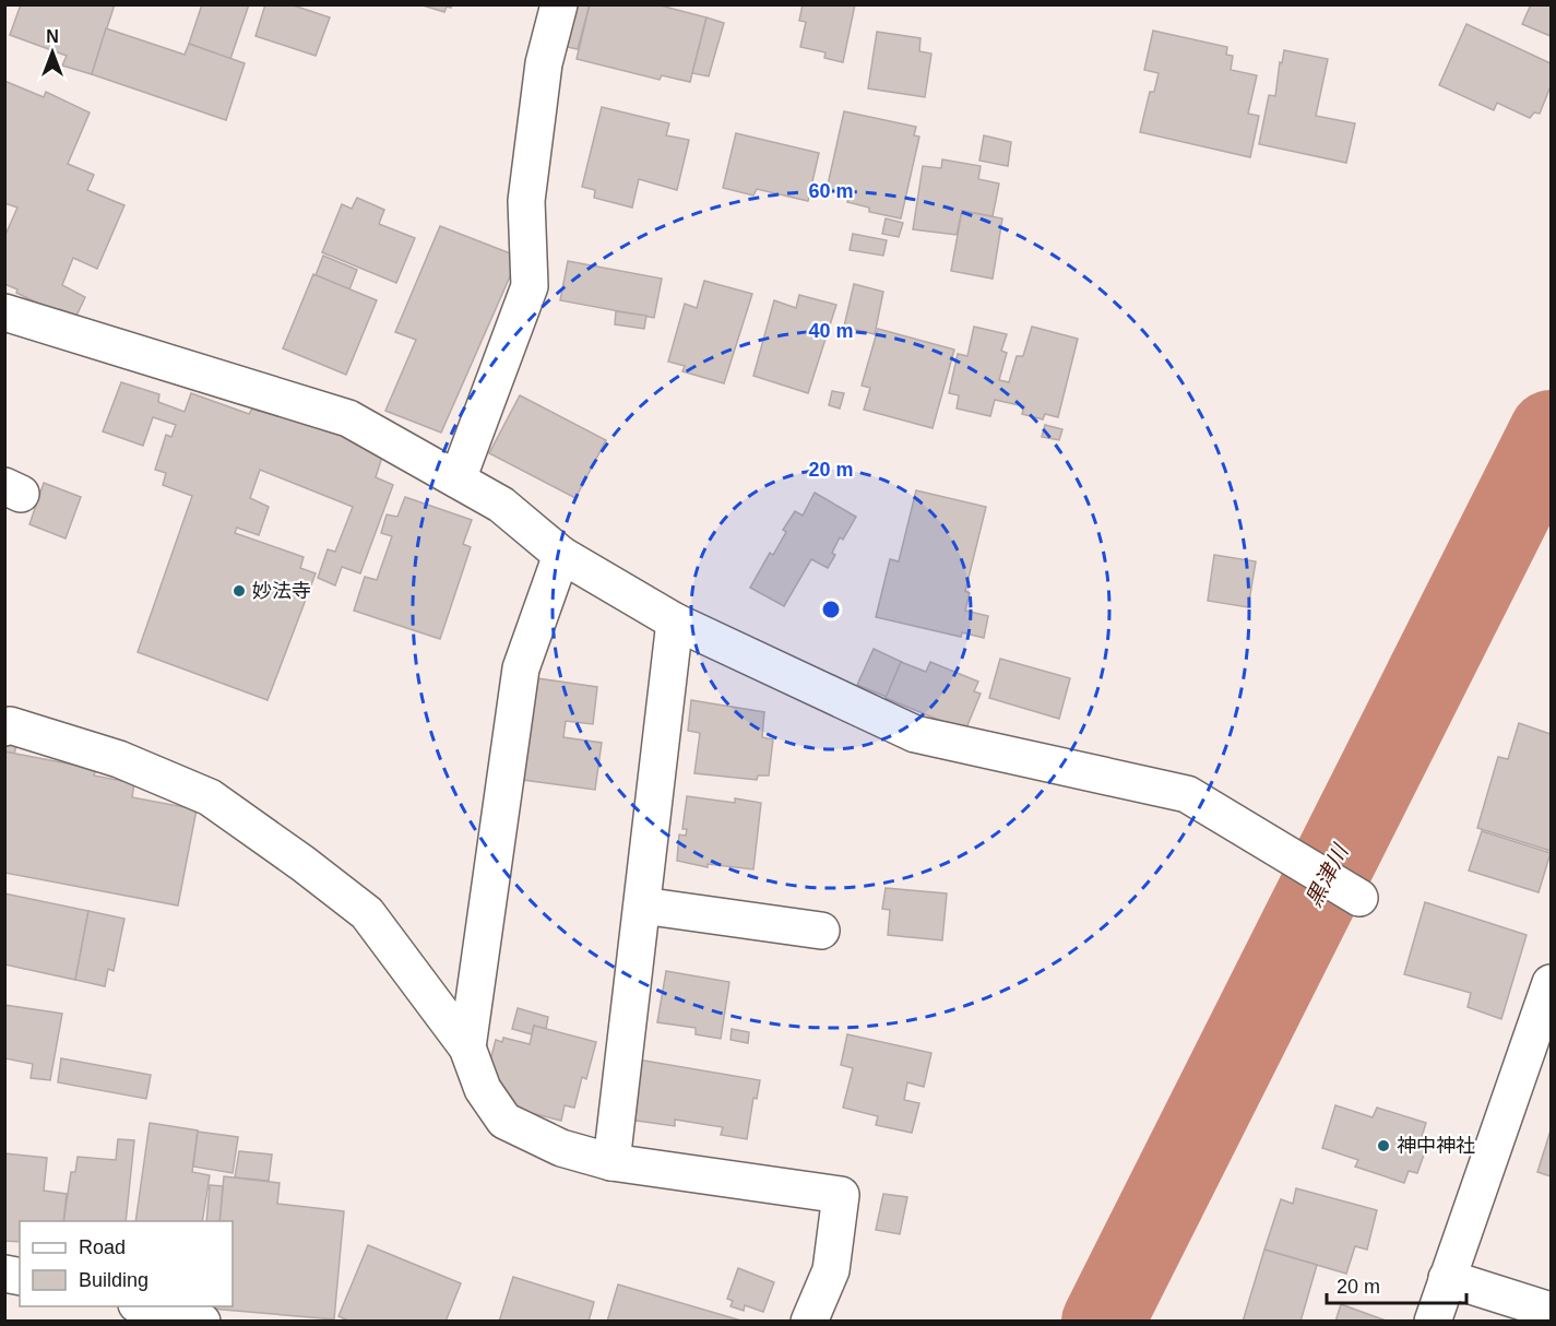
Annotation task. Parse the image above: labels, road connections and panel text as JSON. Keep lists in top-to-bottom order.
{
  "water": ["黒津川"],
  "places": ["妙法寺", "神中神社"],
  "legend": ["Road", "Building"],
  "scale_bar": "20 m",
  "north": "top",
  "rings": ["60 m", "40 m", "20 m"]
}
